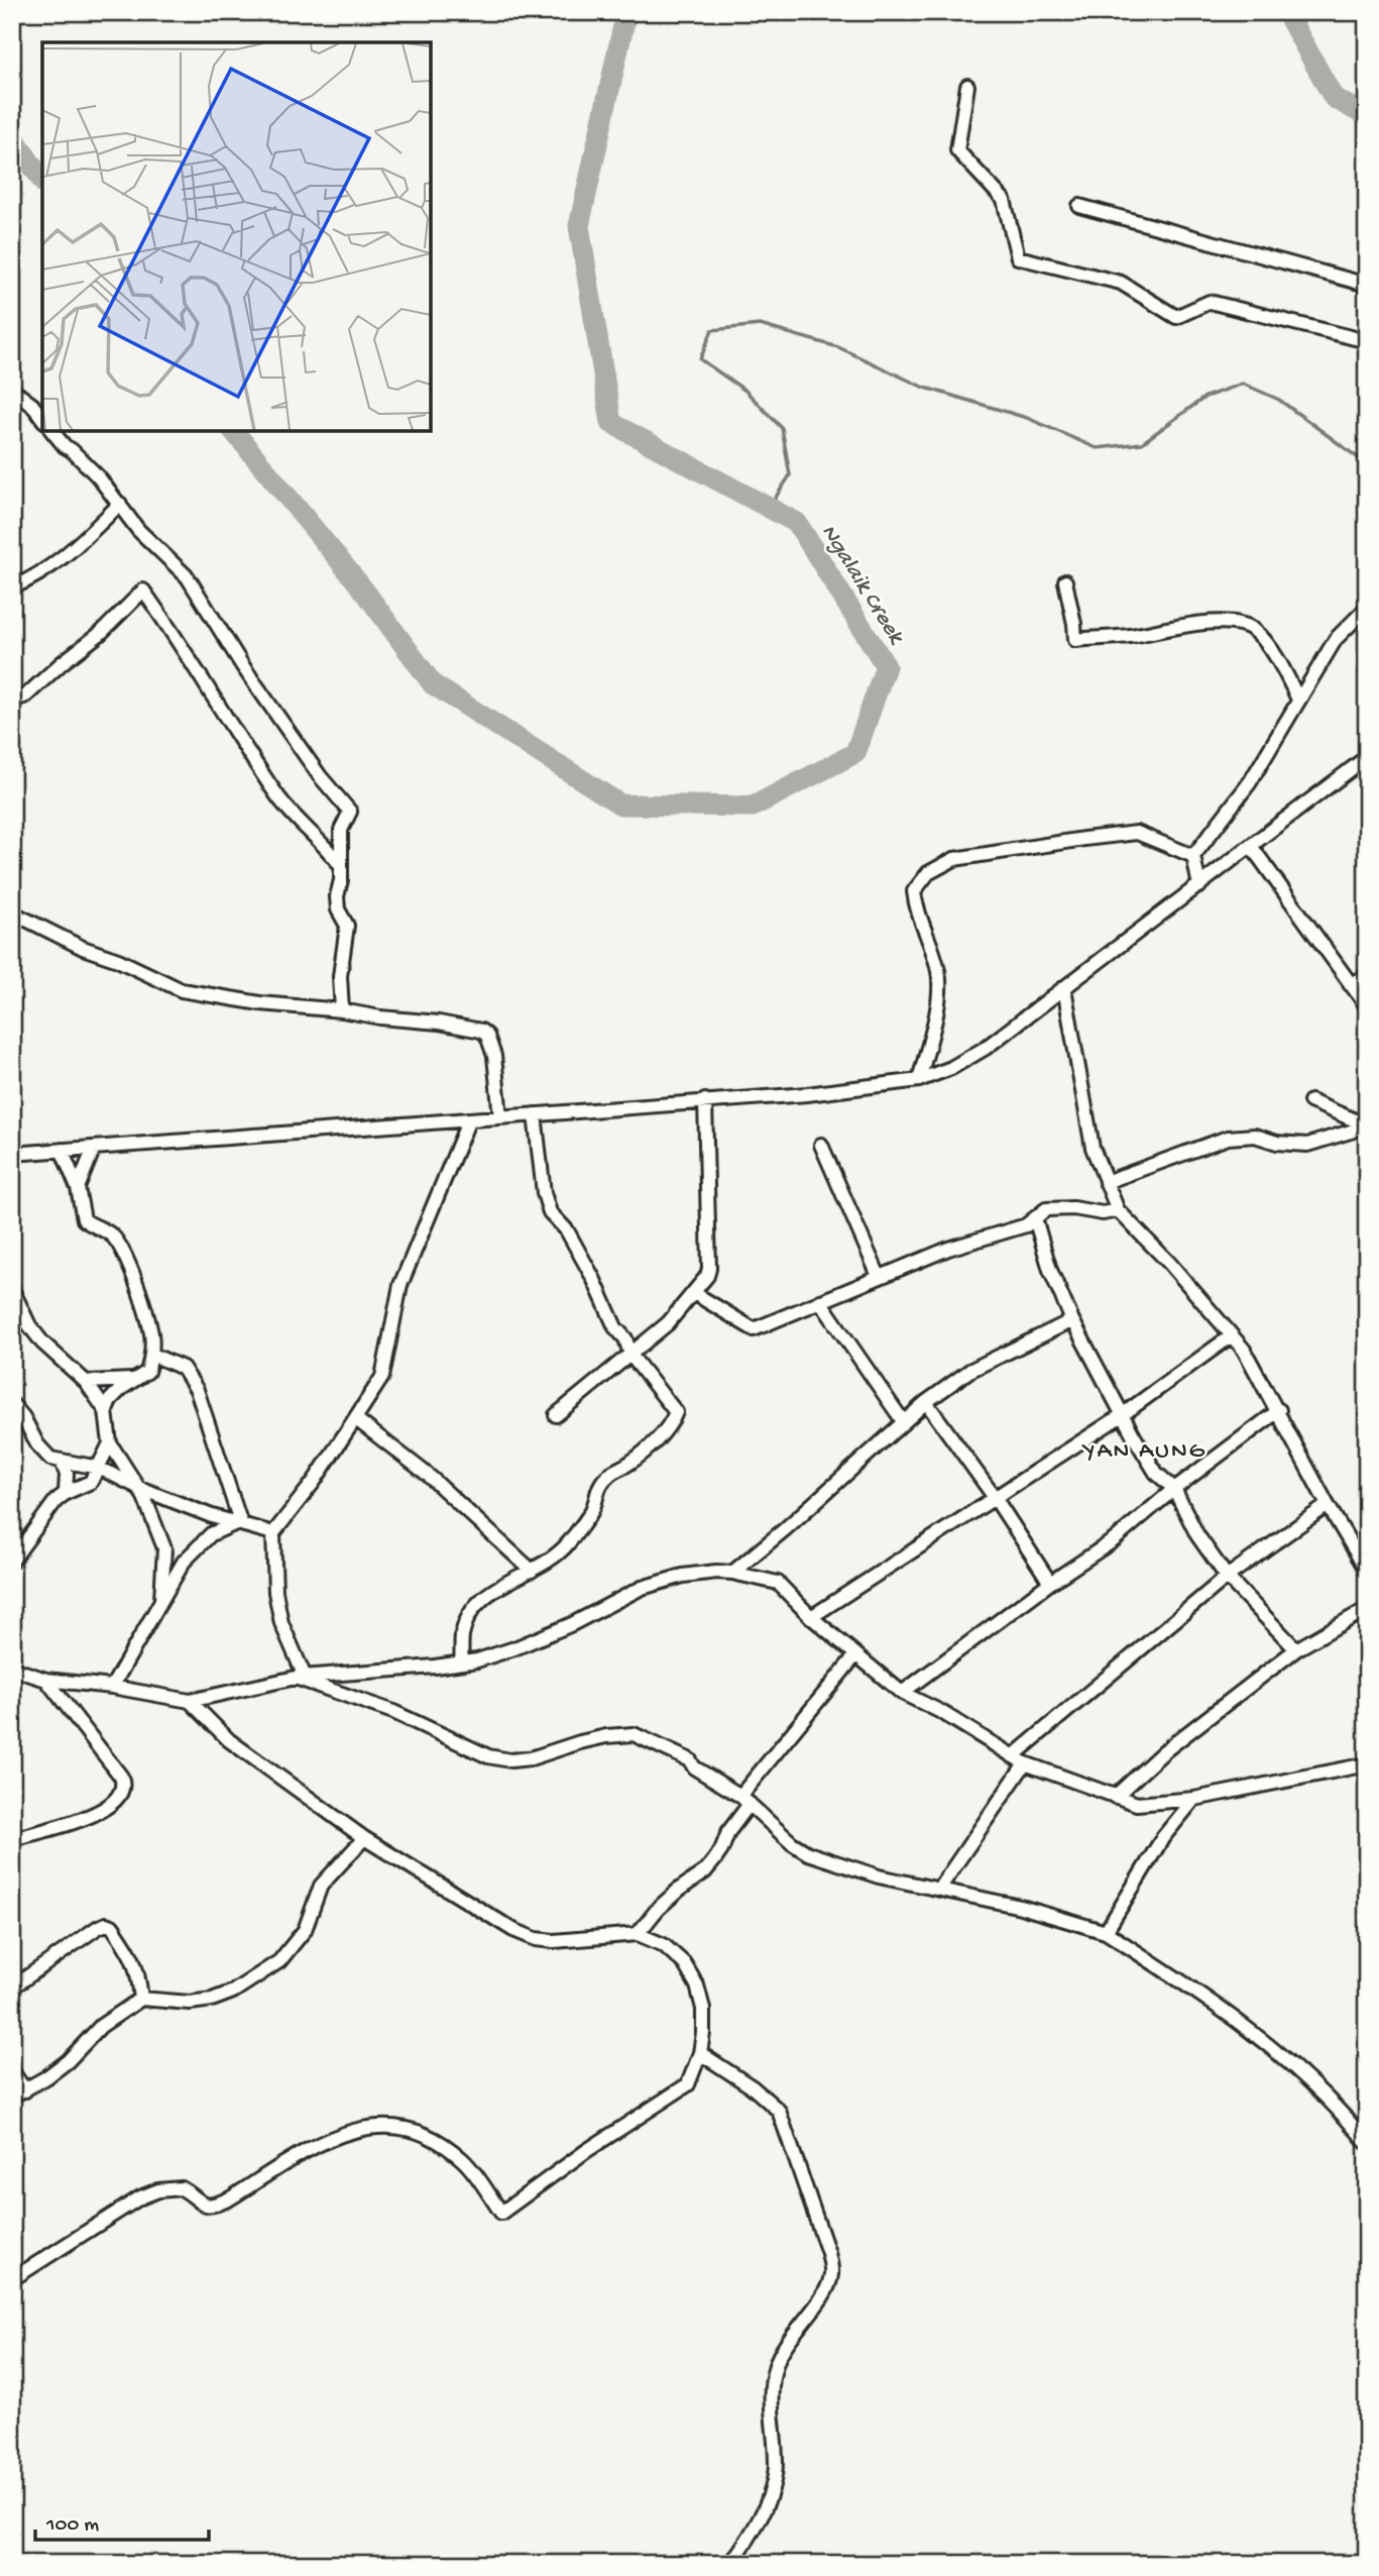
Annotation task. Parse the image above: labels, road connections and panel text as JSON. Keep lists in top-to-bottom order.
{
  "districts": ["YAN AUNG"],
  "water": ["Ngalaik Creek"],
  "scale_bar": "100 m"
}
